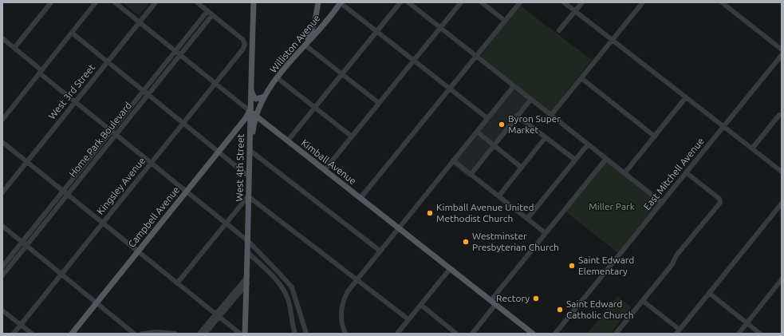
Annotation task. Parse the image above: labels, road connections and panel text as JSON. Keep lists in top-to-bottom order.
{
  "streets": {
    "main road": [
      "Williston Avenue",
      "Kimball Avenue",
      "West 4th Street",
      "Campbell Avenue"
    ],
    "street": [
      "West 3rd Street",
      "Home Park Boulevard",
      "East Mitchell Avenue",
      "Kingsley Avenue"
    ]
  },
  "crossings": [
    ["Williston Avenue", "Kimball Avenue"],
    ["Williston Avenue", "West 4th Street"],
    ["West 3rd Street", "Kimball Avenue"],
    ["Home Park Boulevard", "Kimball Avenue"],
    ["Home Park Boulevard", "Kingsley Avenue"],
    ["Kimball Avenue", "West 4th Street"],
    ["Kimball Avenue", "Kingsley Avenue"],
    ["Kimball Avenue", "Campbell Avenue"],
    ["West 4th Street", "Campbell Avenue"]
  ],
  "parks": ["Miller Park"],
  "places": [
    "Byron Super Market",
    "Kimball Avenue United Methodist Church",
    "Westminster Presbyterian Church",
    "Saint Edward Elementary",
    "Rectory",
    "Saint Edward Catholic Church"
  ]
}
